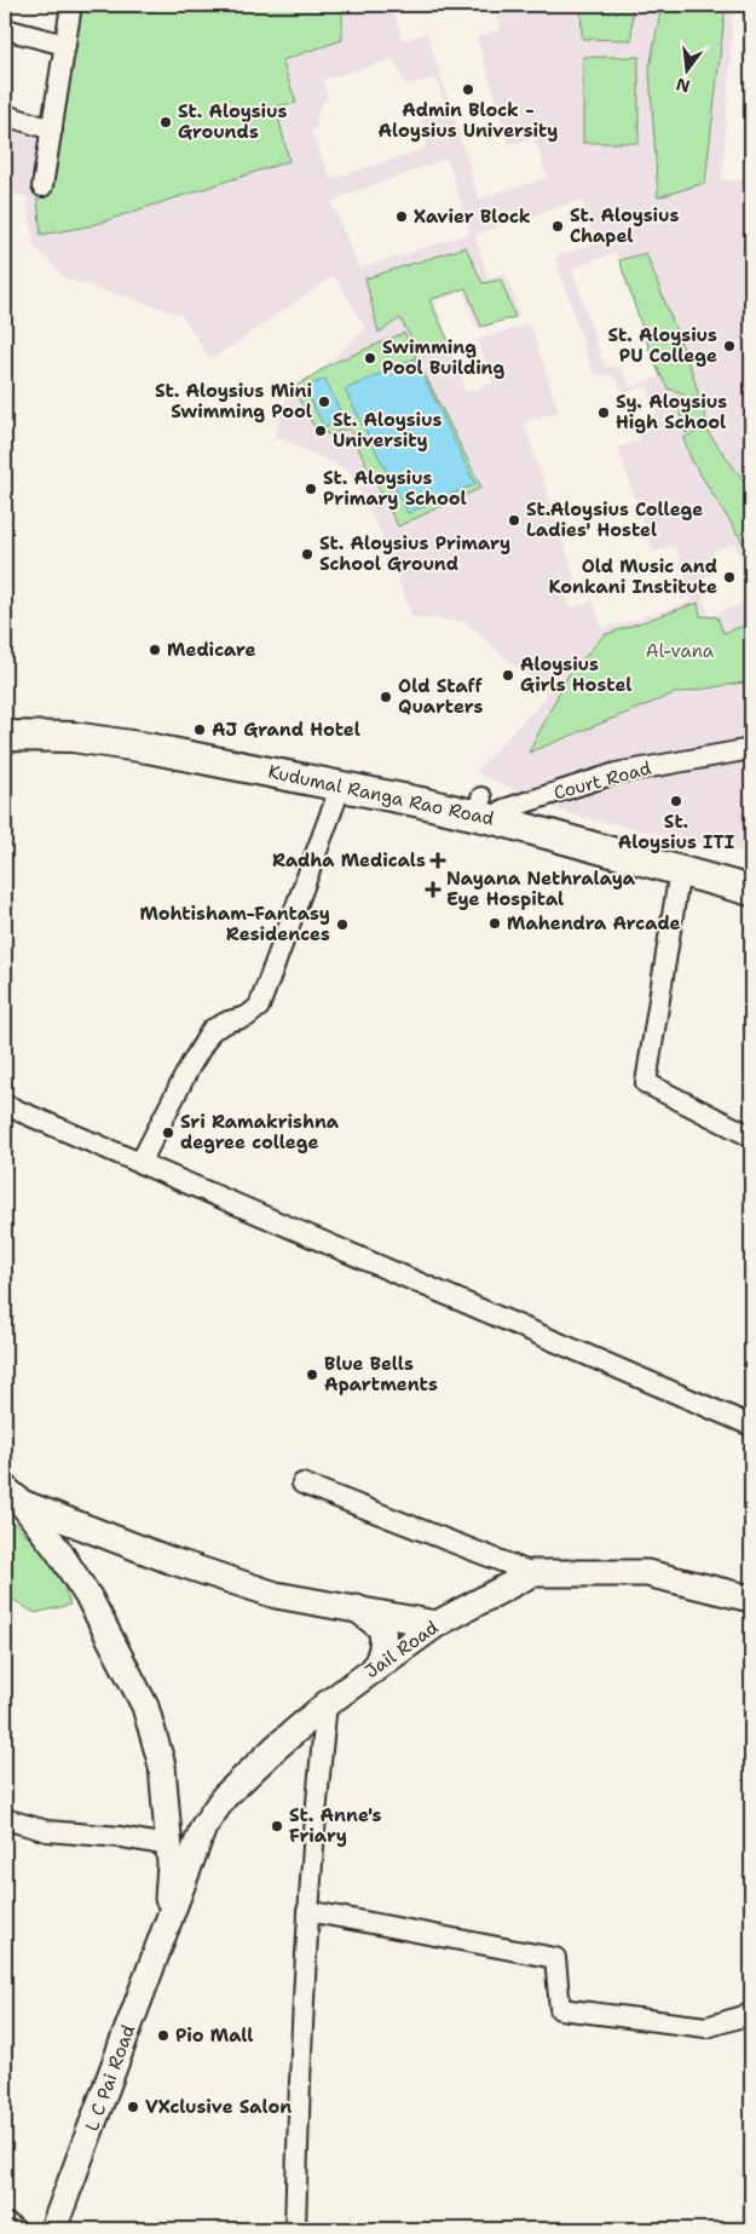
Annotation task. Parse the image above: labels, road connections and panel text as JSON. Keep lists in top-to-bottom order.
{
  "streets": {
    "main road": ["Kudumal Ranga Rao Road"],
    "street": ["Court Road", "Jail Road", "L C Pai Road"]
  },
  "crossings": [
    ["Court Road", "Kudumal Ranga Rao Road"],
    ["Jail Road", "L C Pai Road"]
  ],
  "parks": ["Al-vana"],
  "places": {
    "other": [
      "Admin Block - Aloysius University",
      "St. Aloysius Grounds",
      "Xavier Block",
      "St. Aloysius Chapel",
      "St. Aloysius PU College",
      "Swimming Pool Building",
      "St. Aloysius Mini Swimming Pool",
      "Sy. Aloysius High School",
      "St. Aloysius University",
      "St. Aloysius Primary School",
      "St.Aloysius College Ladies' Hostel",
      "St. Aloysius Primary School Ground",
      "Old Music and Konkani Institute",
      "Medicare",
      "Aloysius Girls Hostel",
      "Old Staff Quarters",
      "AJ Grand Hotel",
      "St. Aloysius ITI",
      "Mahendra Arcade",
      "Mohtisham-Fantasy Residences",
      "Sri Ramakrishna degree college",
      "Blue Bells Apartments",
      "St. Anne's Friary",
      "Pio Mall",
      "VXclusive Salon"
    ],
    "health": ["Radha Medicals", "Nayana Nethralaya Eye Hospital"]
  },
  "north": "bottom"
}
